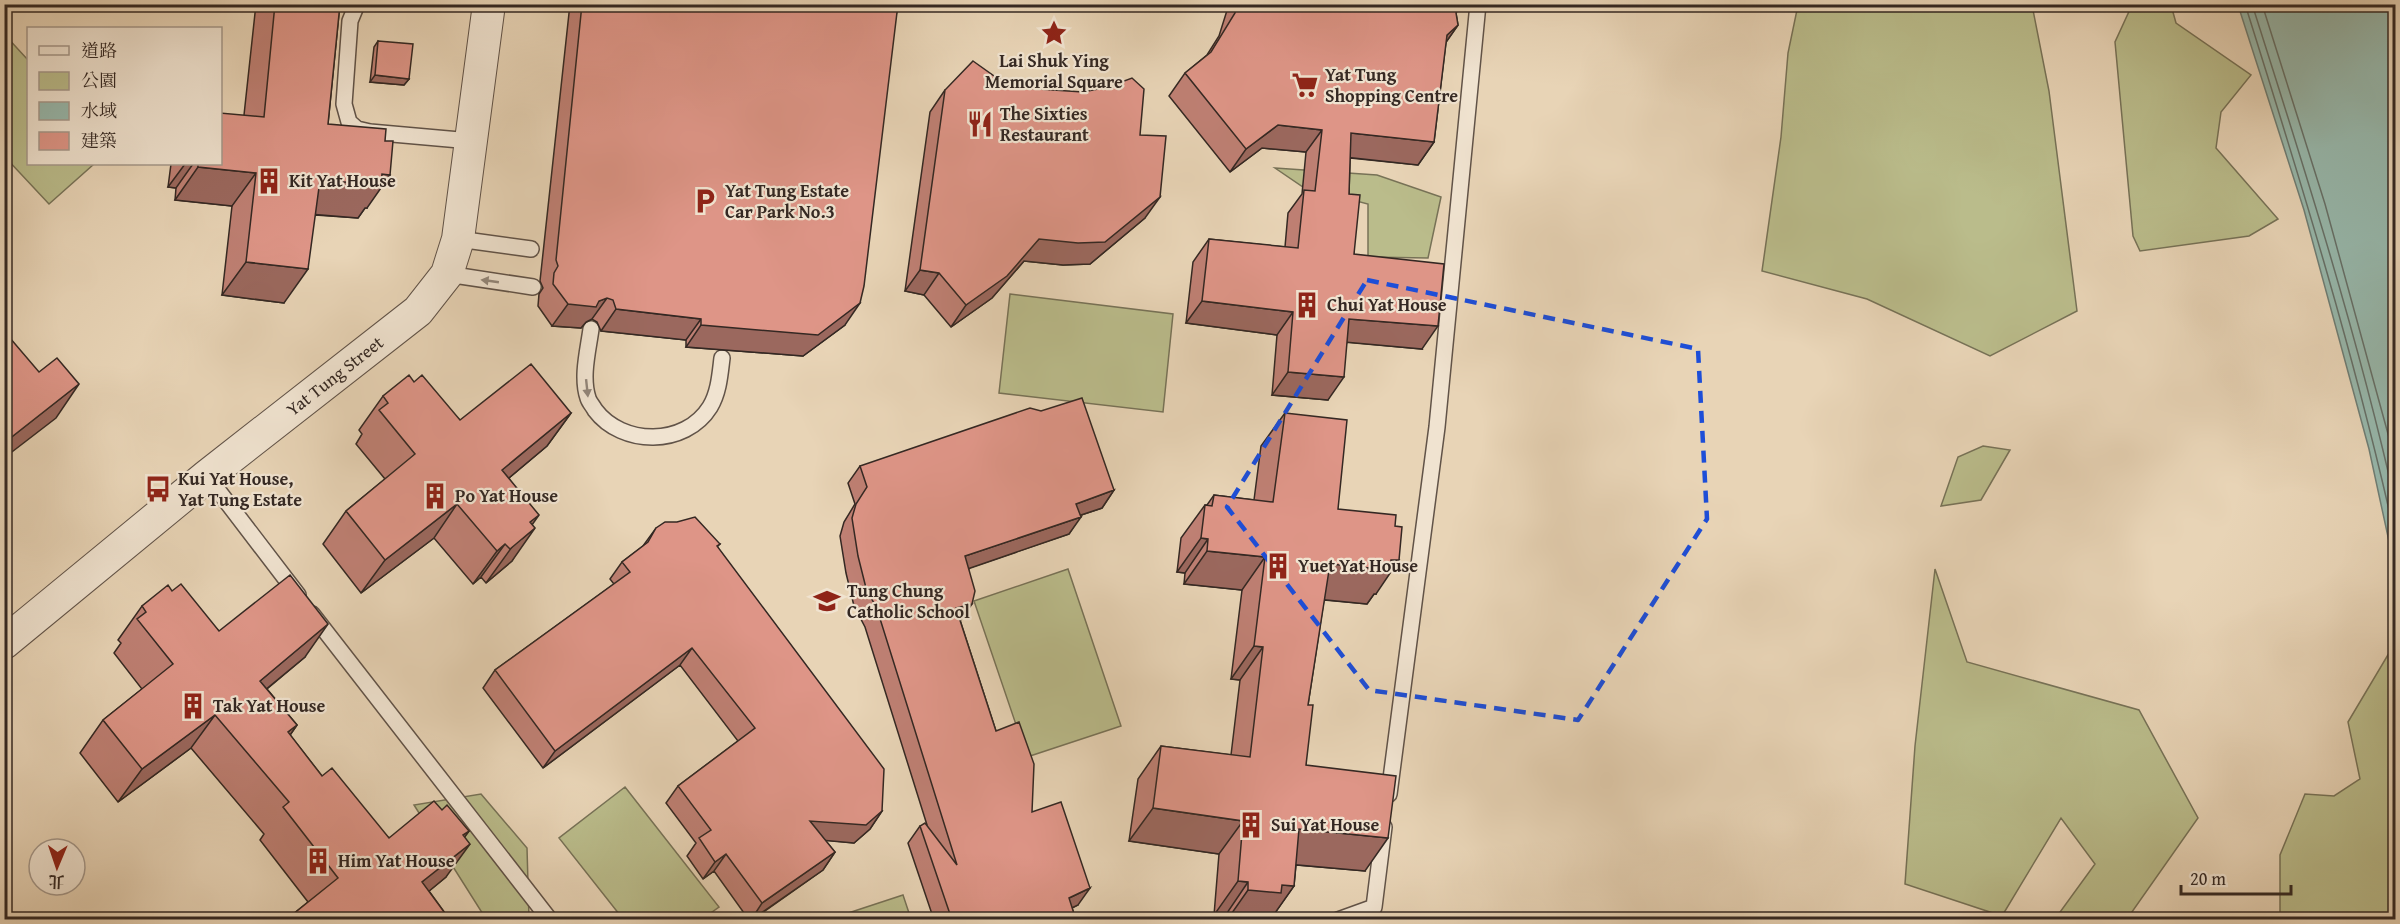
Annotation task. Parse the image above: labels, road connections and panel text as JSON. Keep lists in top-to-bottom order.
{
  "streets": {
    "street": ["Yat Tung Street"]
  },
  "places": {
    "place": ["Lai Shuk Ying Memorial Square"],
    "supermarket": ["Yat Tung Shopping Centre"],
    "restaurant": ["The Sixties Restaurant"],
    "building": [
      "Kit Yat House",
      "Chui Yat House",
      "Po Yat House",
      "Yuet Yat House",
      "Tak Yat House",
      "Sui Yat House",
      "Him Yat House"
    ],
    "parking": ["Yat Tung Estate Car Park No.3"],
    "bus stop": ["Kui Yat House, Yat Tung Estate"],
    "school or university": ["Tung Chung Catholic School"]
  },
  "legend": [
    "道路",
    "公園",
    "水域",
    "建築"
  ],
  "scale_bar": "20 m",
  "north": "bottom"
}
